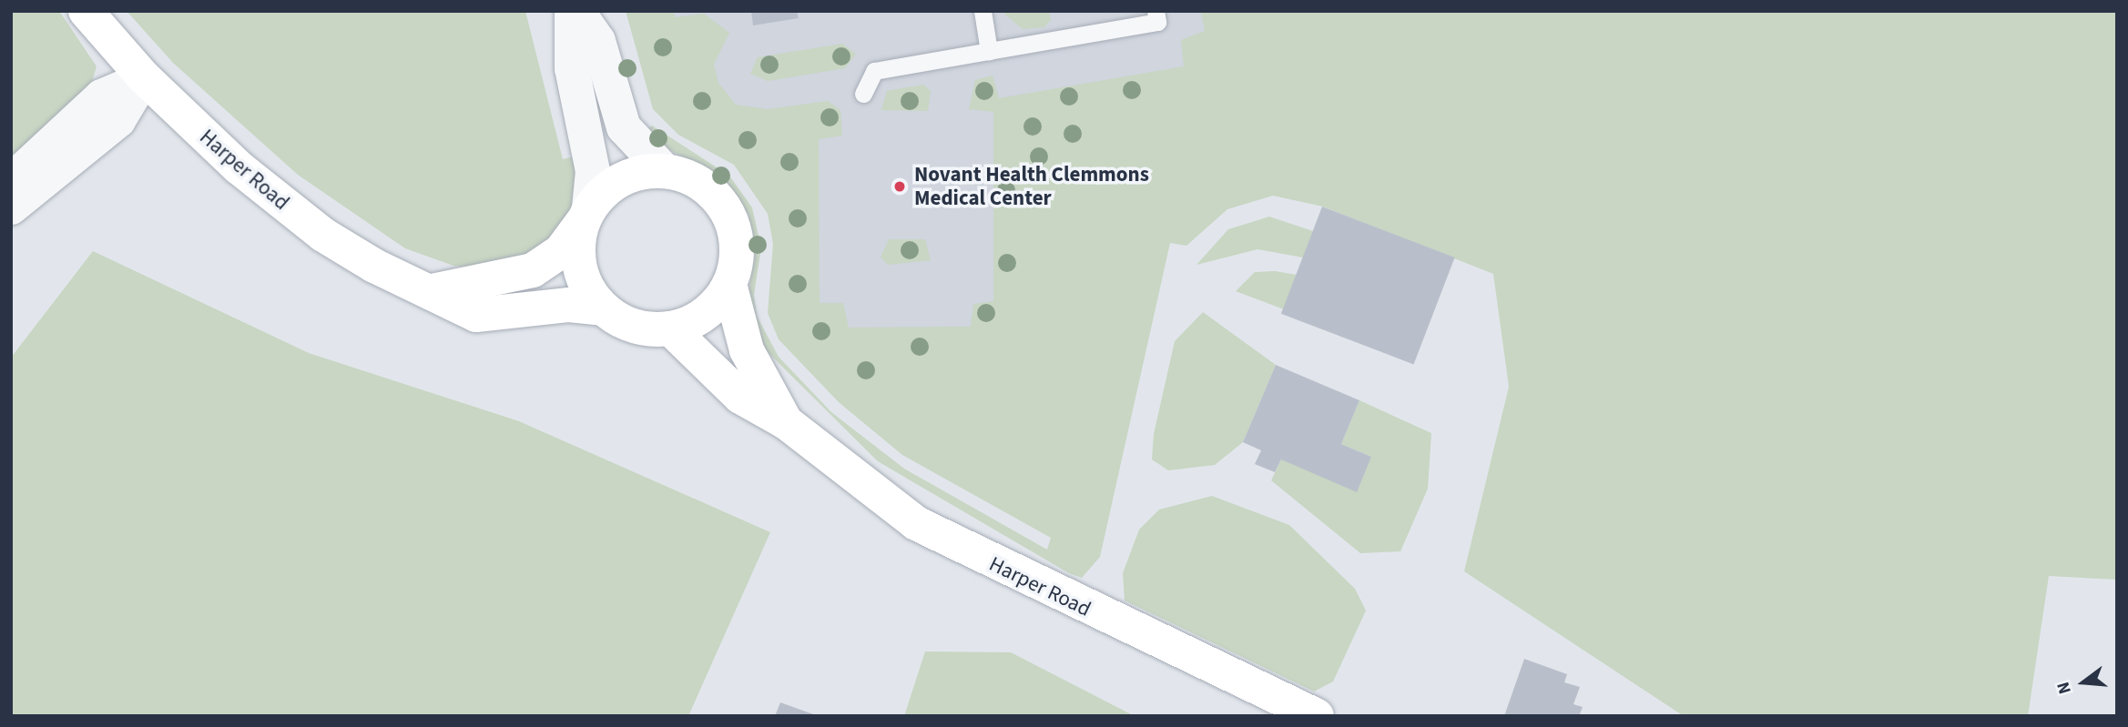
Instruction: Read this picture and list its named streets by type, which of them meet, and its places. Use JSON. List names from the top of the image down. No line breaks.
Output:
{"streets":{"main road":["Harper Road"]},"places":["Novant Health Clemmons Medical Center"],"north":"left"}
